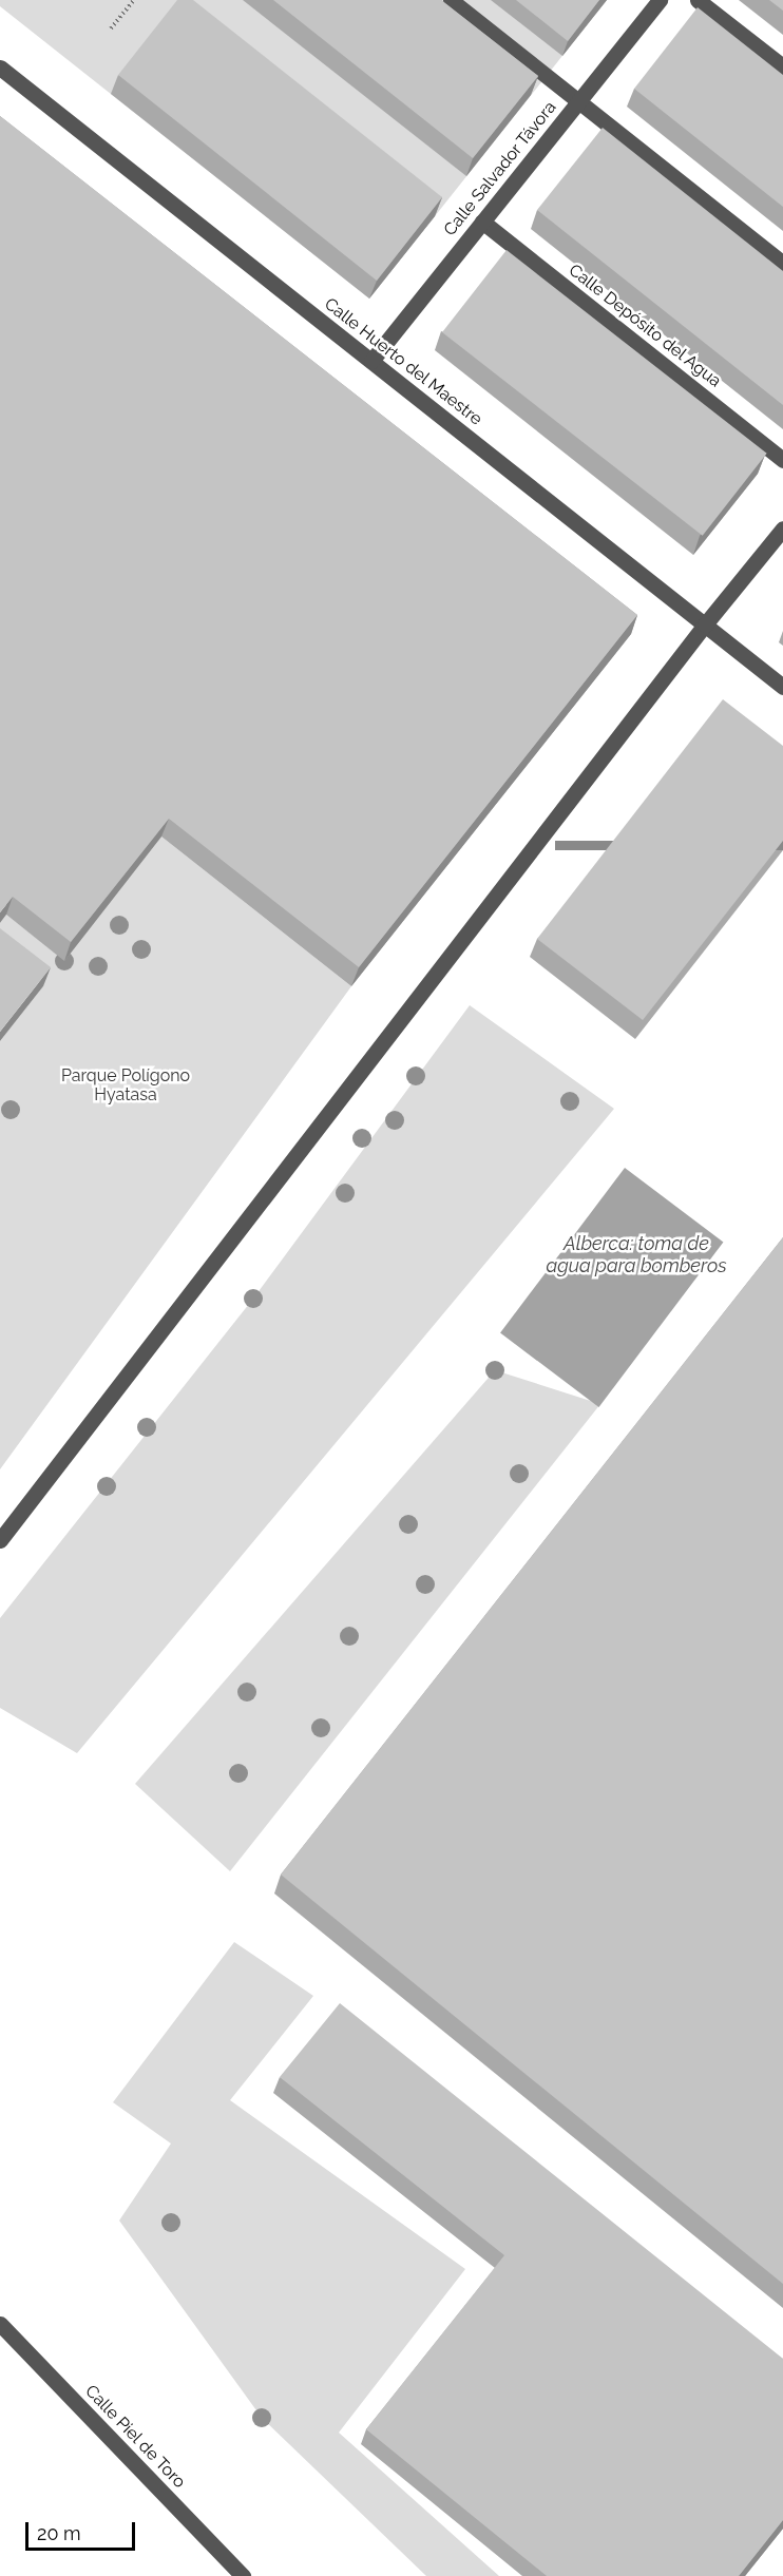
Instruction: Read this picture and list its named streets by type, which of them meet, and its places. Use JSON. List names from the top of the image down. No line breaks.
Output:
{"streets":{"street":["Calle Salvador Távora","Calle Depósito del Agua","Calle Huerto del Maestre","Calle Piel de Toro"]},"crossings":[["Calle Salvador Távora","Calle Depósito del Agua"],["Calle Salvador Távora","Calle Huerto del Maestre"]],"water":["Alberca: toma de agua para bomberos"],"parks":["Parque Polígono Hyatasa"],"scale_bar":"20 m"}
